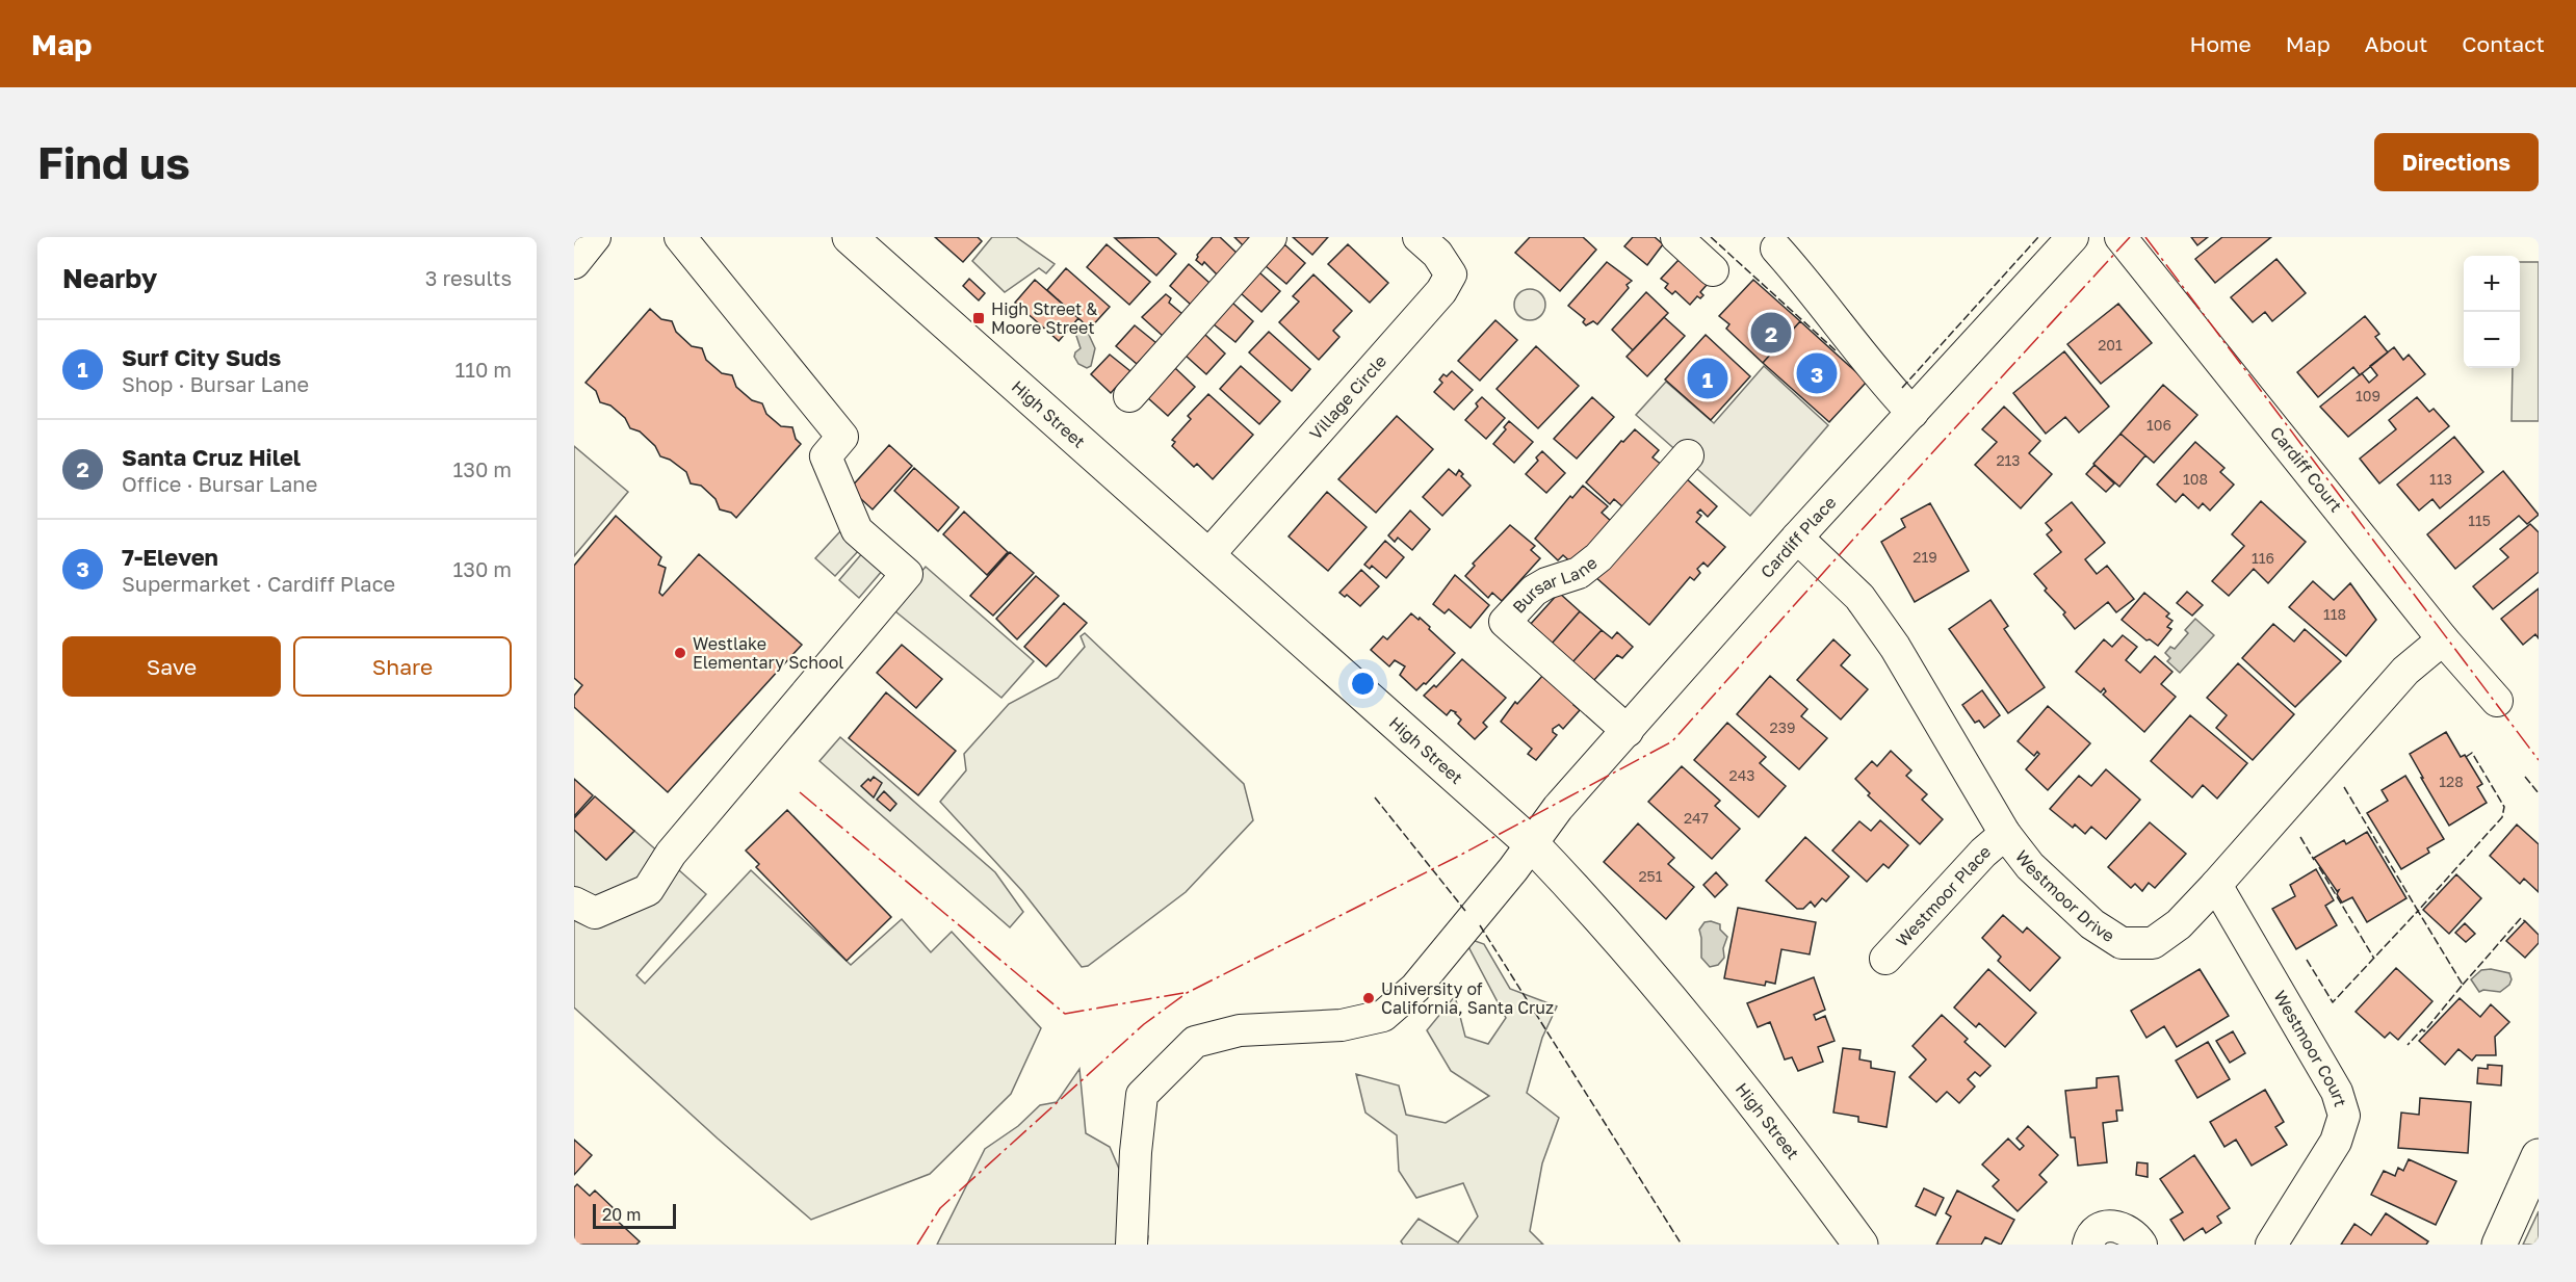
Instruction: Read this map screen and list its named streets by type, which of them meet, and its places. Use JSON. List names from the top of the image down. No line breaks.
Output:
{"streets":{"main road":["High Street"],"street":["Village Circle","Cardiff Court","Cardiff Place","Bursar Lane","Westmoor Drive","Westmoor Place","Westmoor Court"]},"crossings":[["Village Circle","High Street"],["High Street","Cardiff Place"],["Cardiff Court","Westmoor Drive"],["Cardiff Place","Bursar Lane"],["Cardiff Place","Westmoor Drive"],["Westmoor Drive","Westmoor Place"],["Westmoor Drive","Westmoor Court"]],"places":{"transit":["High Street & Moore Street"],"other":["Westlake Elementary School","University of California, Santa Cruz"]},"house_numbers":["201","109","106","213","108","113","115","219","116","118","239","243","128","247","251"],"scale_bar":"20 m","page":{"header":"Map","nav":["Home","Map","About","Contact"],"buttons":["Directions",["Save","Share"]],"title":"Find us","heading":["Nearby","3 results"],"map_buttons":["+","−"],"pins":["2","3","1"],"list":[{"mark":"1","name":"Surf City Suds","note":"Shop · Bursar Lane","value":"110 m"},{"mark":"2","name":"Santa Cruz Hilel","note":"Office · Bursar Lane","value":"130 m"},{"mark":"3","name":"7-Eleven","note":"Supermarket · Cardiff Place","value":"130 m"}],"scale":"20 m"}}
